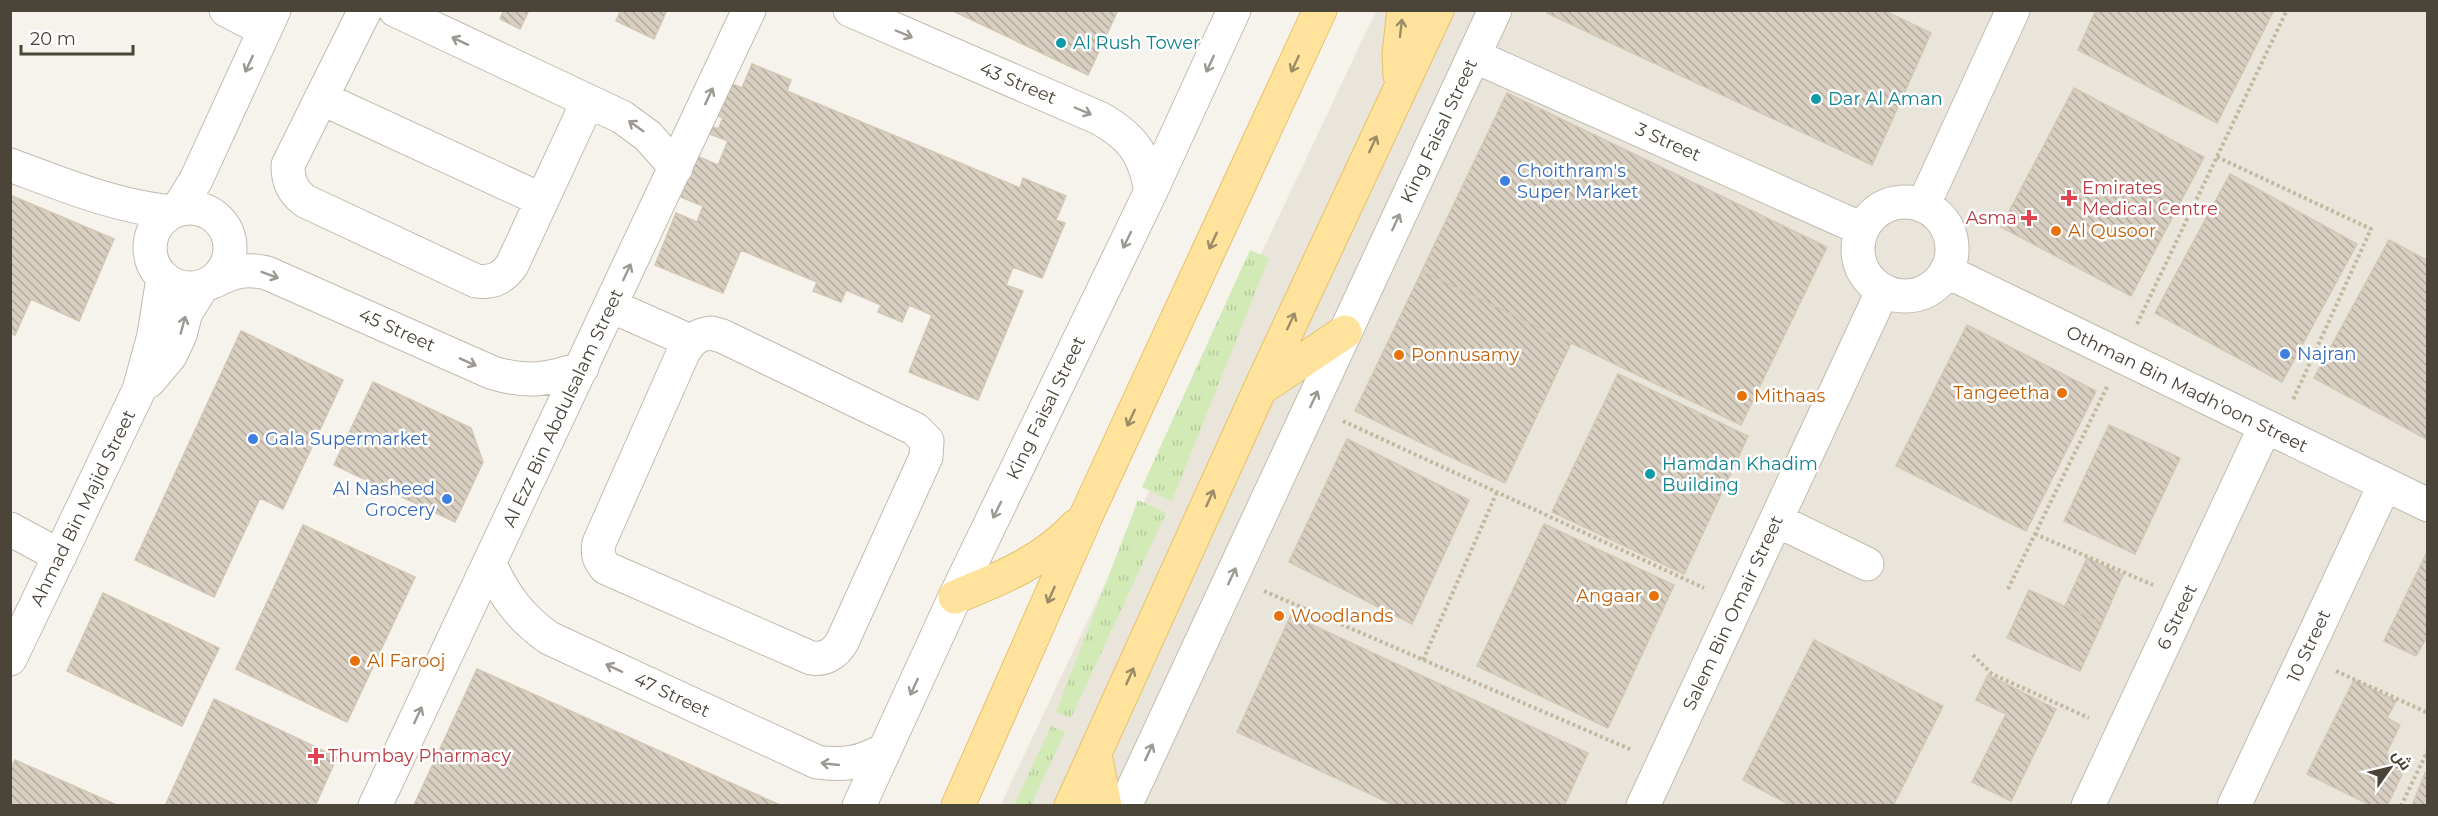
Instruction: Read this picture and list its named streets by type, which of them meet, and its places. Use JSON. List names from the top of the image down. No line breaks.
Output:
{"streets":{"street":["43 Street","King Faisal Street","3 Street","45 Street","Othman Bin Madh'oon Street","Al Ezz Bin Abdulsalam Street","Ahmad Bin Majid Street","Salem Bin Omair Street","6 Street","10 Street","47 Street"]},"crossings":[["43 Street","King Faisal Street"],["King Faisal Street","3 Street"],["King Faisal Street","47 Street"],["3 Street","Othman Bin Madh'oon Street"],["3 Street","Salem Bin Omair Street"],["45 Street","Al Ezz Bin Abdulsalam Street"],["45 Street","Ahmad Bin Majid Street"],["Othman Bin Madh'oon Street","Salem Bin Omair Street"],["Othman Bin Madh'oon Street","6 Street"],["Othman Bin Madh'oon Street","10 Street"],["Al Ezz Bin Abdulsalam Street","47 Street"]],"one_way":["43 Street","Al Ezz Bin Abdulsalam Street","47 Street"],"places":{"other":["Al Rush Tower","Dar Al Aman","Choithram's Super Market","Al Qusoor","Najran","Ponnusamy","Tangeetha","Mithaas","Gala Supermarket","Hamdan Khadim Building","Al Nasheed Grocery","Angaar","Woodlands","Al Farooj"],"health":["Emirates Medical Centre","Asma","Thumbay Pharmacy"]},"scale_bar":"20 m","north":"top right"}
